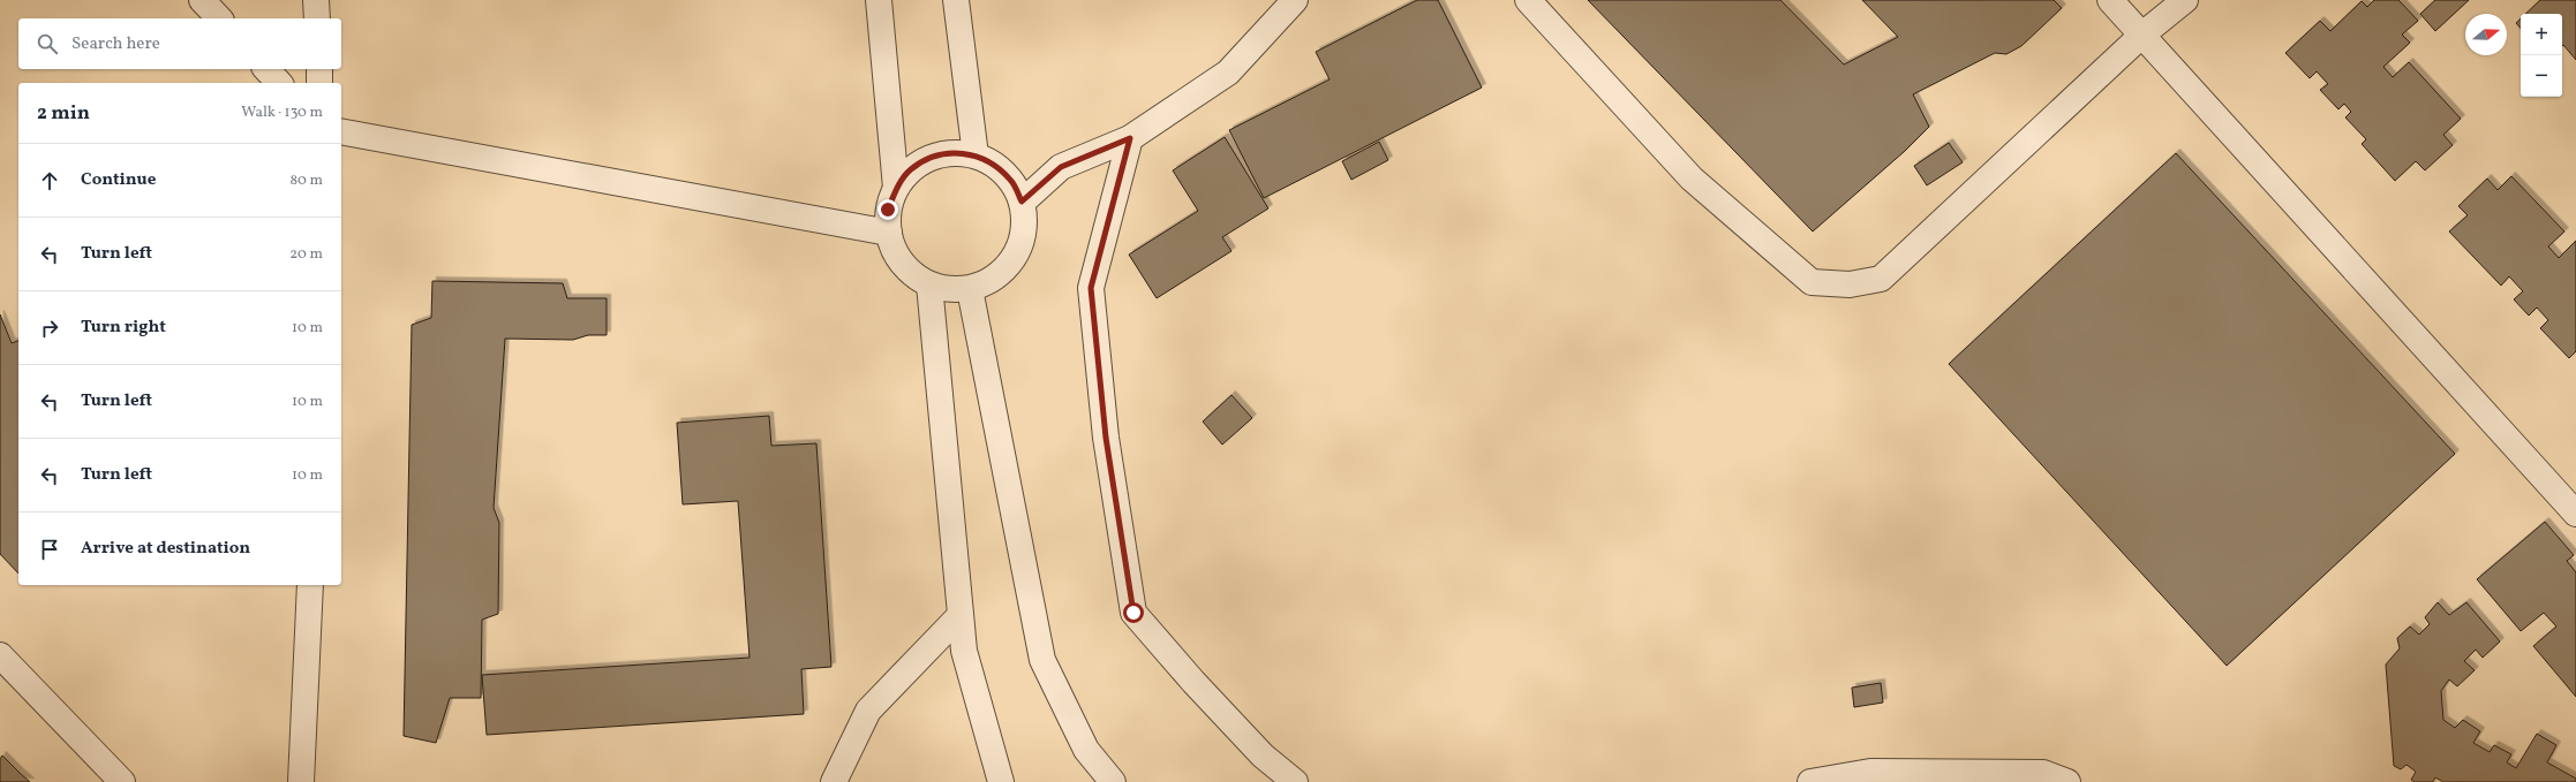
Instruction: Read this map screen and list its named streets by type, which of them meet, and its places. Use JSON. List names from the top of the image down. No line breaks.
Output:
{"north":"right","page":{"map_buttons":["+","−"],"search":"Search here","heading":["2 min","Walk · 130 m"],"list":[["Continue","80 m"],["Turn left","20 m"],["Turn right","10 m"],["Turn left","10 m"],["Turn left","10 m"],"Arrive at destination"]}}
